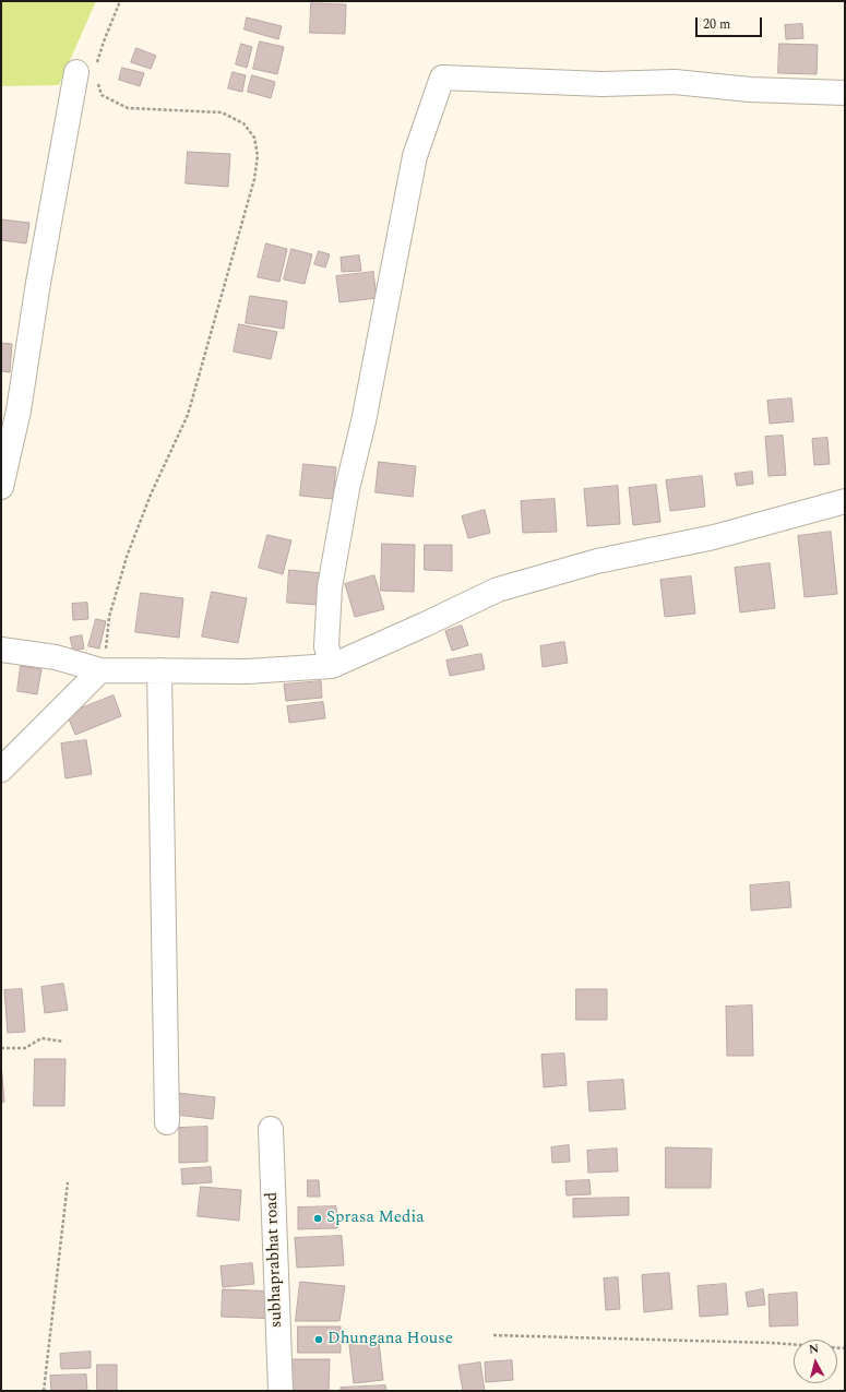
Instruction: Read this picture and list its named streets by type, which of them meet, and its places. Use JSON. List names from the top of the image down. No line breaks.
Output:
{"streets":{"street":["subhaprabhat road"]},"places":["Sprasa Media","Dhungana House"],"scale_bar":"20 m","north":"top"}
